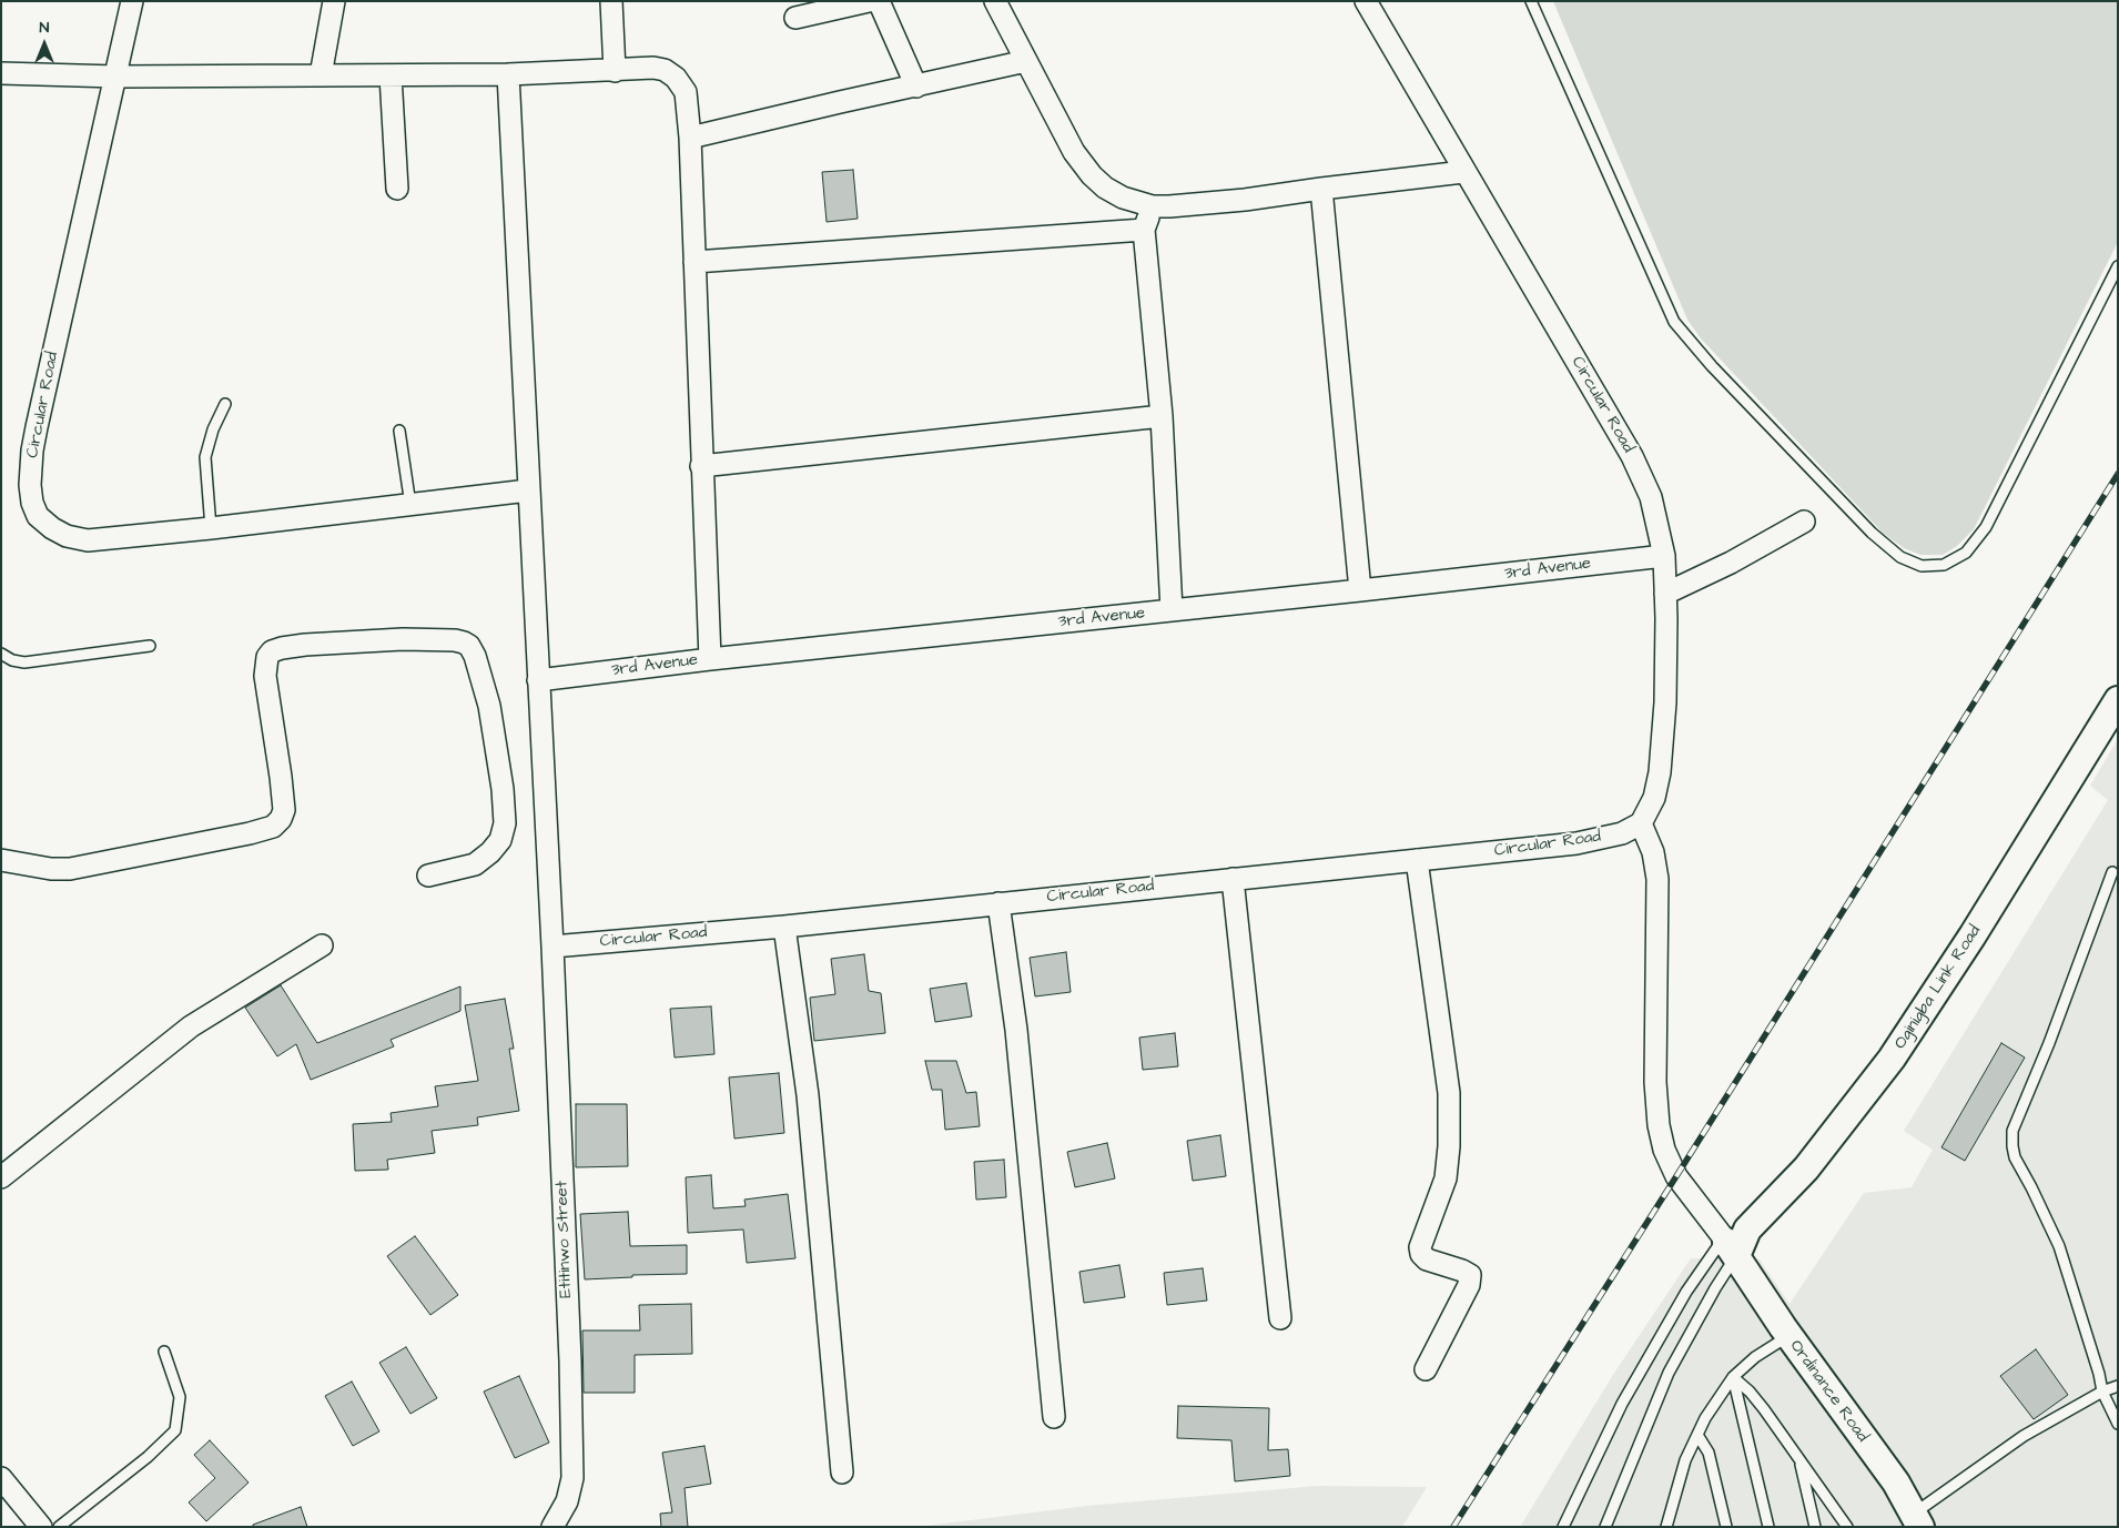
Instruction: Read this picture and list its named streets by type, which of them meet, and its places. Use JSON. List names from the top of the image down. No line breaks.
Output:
{"streets":{"street":["Circular Road","3rd Avenue","Oginigba Link Road","Etitinwo Street","Ordinance Road"]},"crossings":[["Circular Road","3rd Avenue"],["Circular Road","Etitinwo Street"],["3rd Avenue","Etitinwo Street"],["Oginigba Link Road","Ordinance Road"]],"north":"top"}
